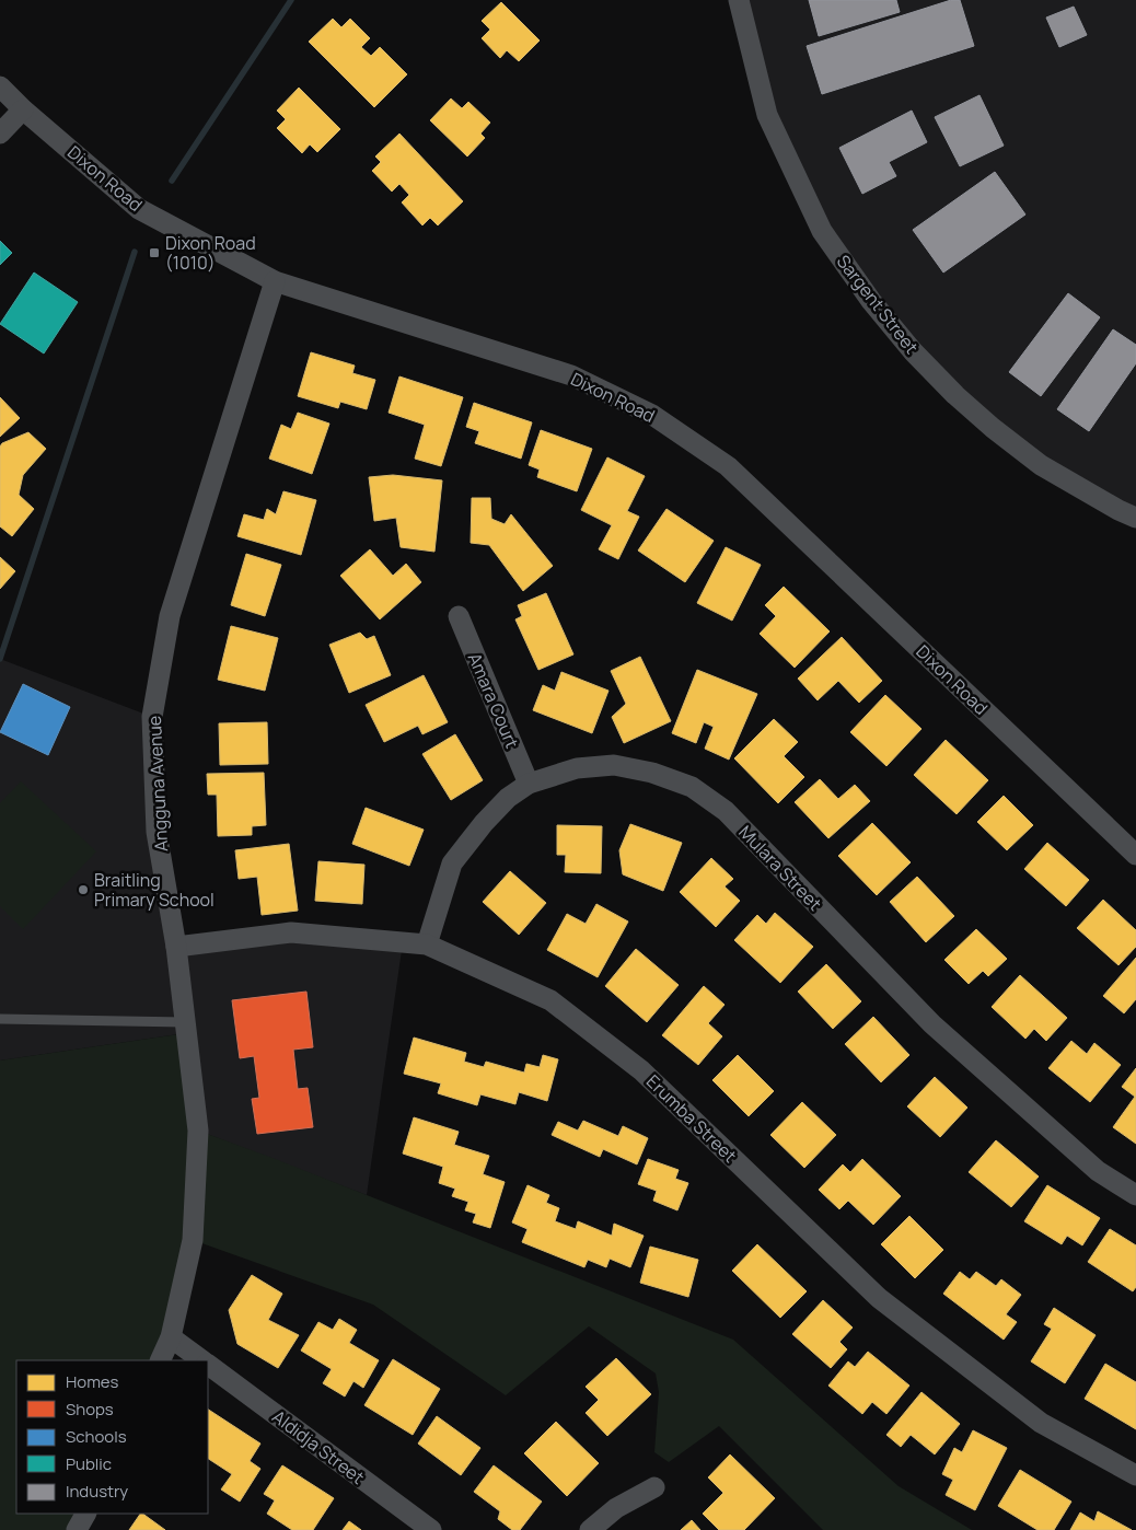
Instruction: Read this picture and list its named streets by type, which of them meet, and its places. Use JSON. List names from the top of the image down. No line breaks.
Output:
{"streets":{"street":["Dixon Road","Sargent Street","Amara Court","Angguna Avenue","Mulara Street","Erumba Street","Aldidja Street"]},"crossings":[["Dixon Road","Angguna Avenue"],["Amara Court","Mulara Street"],["Angguna Avenue","Erumba Street"],["Angguna Avenue","Aldidja Street"],["Mulara Street","Erumba Street"]],"places":{"transit":["Dixon Road (1010)"],"other":["Braitling Primary School"]},"legend":["Homes","Shops","Schools","Public","Industry"]}
